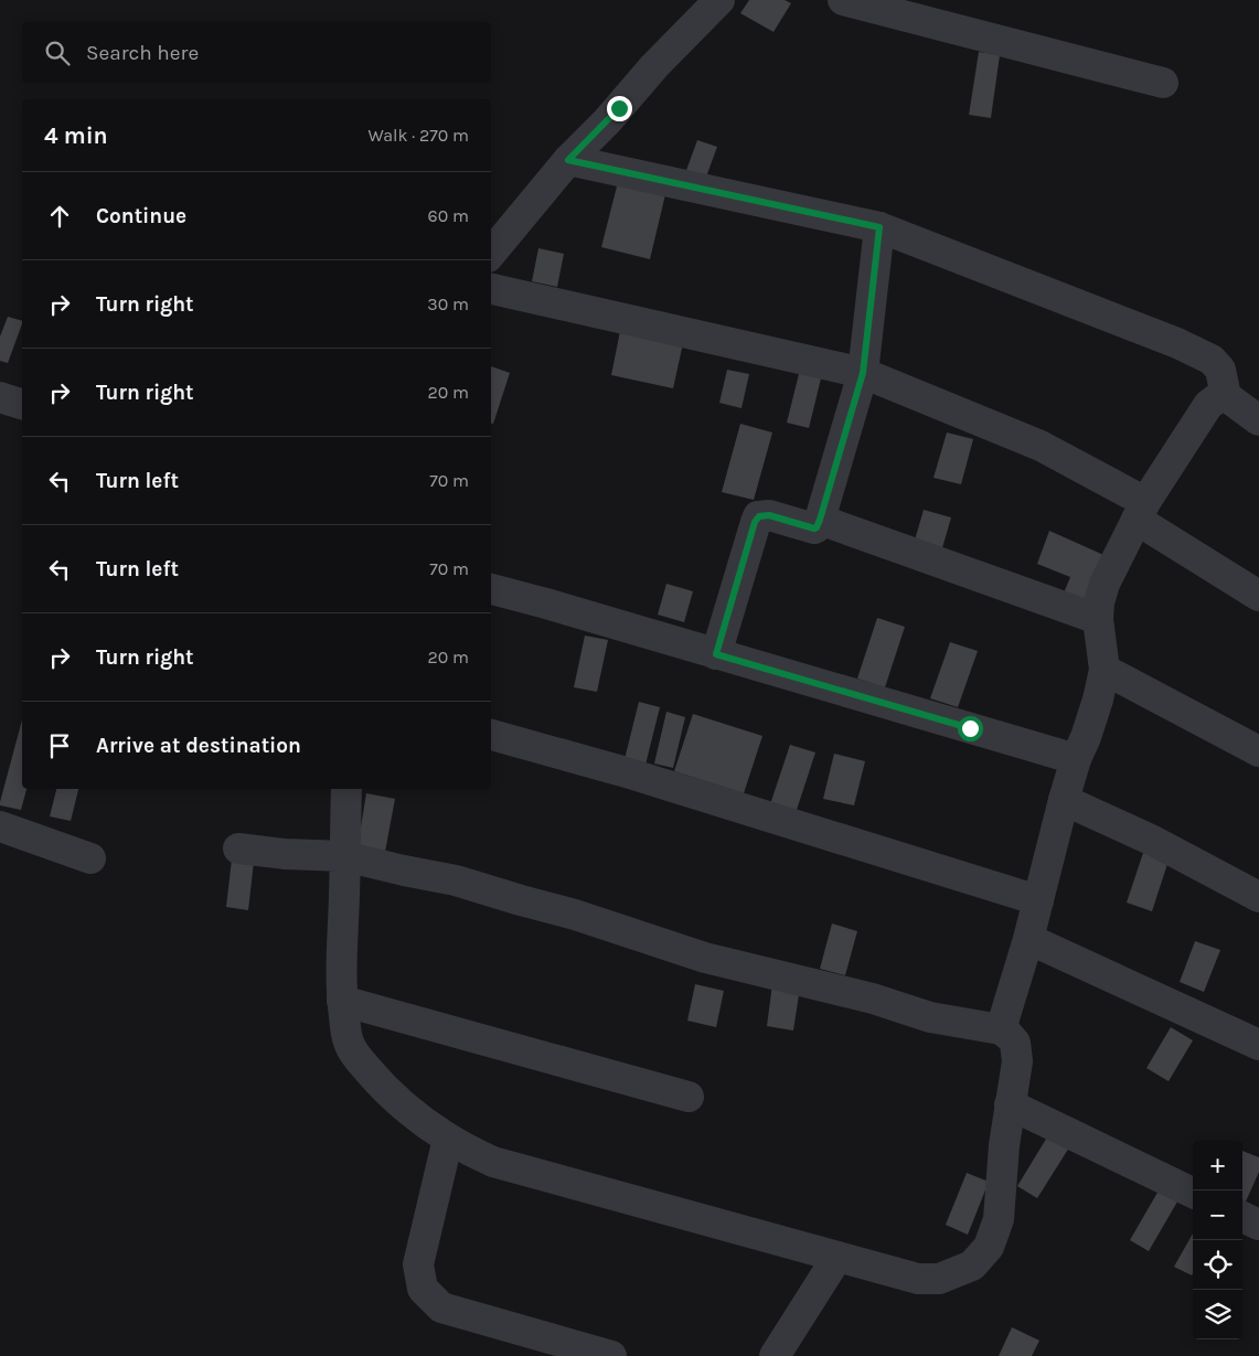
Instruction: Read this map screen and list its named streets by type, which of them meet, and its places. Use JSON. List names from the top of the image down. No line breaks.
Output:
{"page":{"search":"Search here","heading":["4 min","Walk · 270 m"],"list":[["Continue","60 m"],["Turn right","30 m"],["Turn right","20 m"],["Turn left","70 m"],["Turn left","70 m"],["Turn right","20 m"],"Arrive at destination"],"map_buttons":["+","−"]}}
